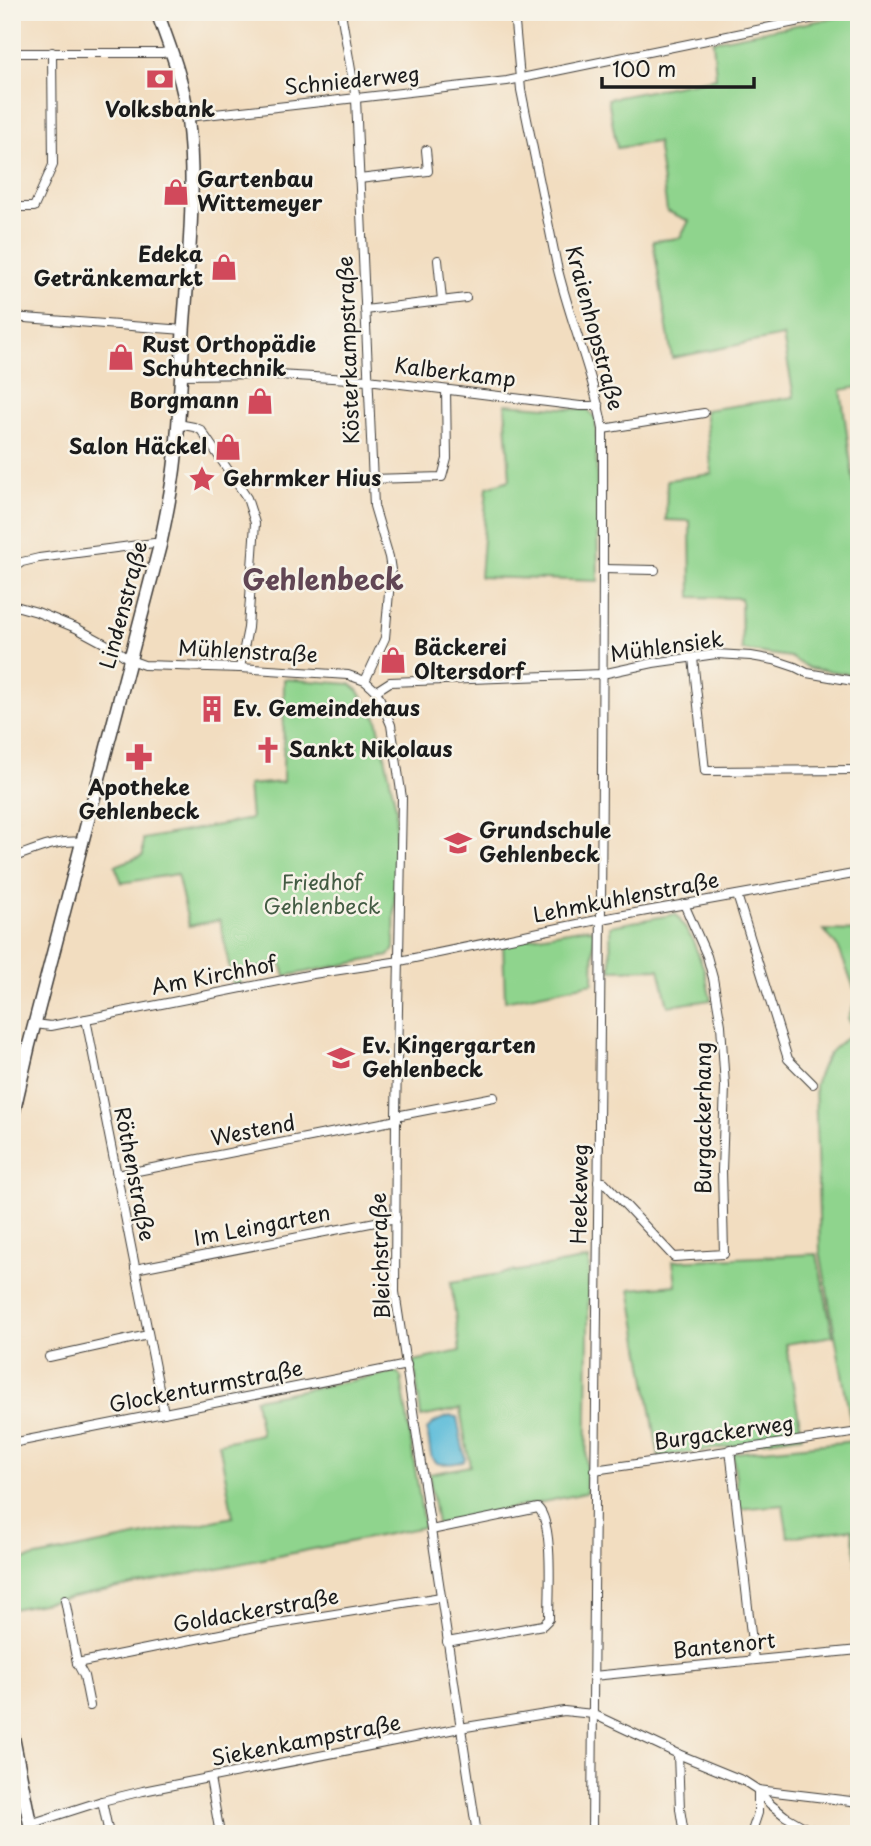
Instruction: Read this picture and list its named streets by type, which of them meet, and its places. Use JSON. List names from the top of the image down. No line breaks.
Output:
{"streets":{"main road":["Lindenstraße"],"street":["Schniederweg","Kraienhopstraße","Kösterkampstraße","Kalberkamp","Mühlensiek","Mühlenstraße","Lehmkuhlenstraße","Am Kirchhof","Burgackerhang","Westend","Röthenstraße","Heekeweg","Im Leingarten","Bleichstraße","Glockenturmstraße","Burgackerweg","Goldackerstraße","Bantenort","Siekenkampstraße"]},"crossings":[["Schniederweg","Kraienhopstraße"],["Schniederweg","Kösterkampstraße"],["Schniederweg","Lindenstraße"],["Kraienhopstraße","Kalberkamp"],["Kraienhopstraße","Mühlensiek"],["Kraienhopstraße","Heekeweg"],["Kösterkampstraße","Kalberkamp"],["Kösterkampstraße","Mühlenstraße"],["Kösterkampstraße","Bleichstraße"],["Kalberkamp","Lindenstraße"],["Lindenstraße","Mühlenstraße"],["Lindenstraße","Am Kirchhof"],["Mühlensiek","Heekeweg"],["Mühlenstraße","Bleichstraße"],["Lehmkuhlenstraße","Am Kirchhof"],["Lehmkuhlenstraße","Burgackerhang"],["Lehmkuhlenstraße","Heekeweg"],["Lehmkuhlenstraße","Bleichstraße"],["Am Kirchhof","Röthenstraße"],["Am Kirchhof","Bleichstraße"],["Burgackerhang","Heekeweg"],["Westend","Röthenstraße"],["Westend","Bleichstraße"],["Röthenstraße","Im Leingarten"],["Röthenstraße","Glockenturmstraße"],["Heekeweg","Burgackerweg"],["Heekeweg","Bantenort"],["Heekeweg","Siekenkampstraße"],["Im Leingarten","Bleichstraße"],["Bleichstraße","Glockenturmstraße"],["Bleichstraße","Goldackerstraße"],["Bleichstraße","Siekenkampstraße"]],"districts":["Gehlenbeck"],"parks":["Friedhof Gehlenbeck"],"places":{"bank":["Volksbank"],"shop":["Gartenbau Wittemeyer","Edeka Getränkemarkt","Rust Orthopädie Schuhtechnik","Borgmann","Salon Häckel","Bäckerei Oltersdorf"],"place":["Gehrmker Hius"],"building":["Ev. Gemeindehaus"],"church":["Sankt Nikolaus"],"pharmacy":["Apotheke Gehlenbeck"],"school or university":["Grundschule Gehlenbeck","Ev. Kingergarten Gehlenbeck"]},"scale_bar":"100 m"}
